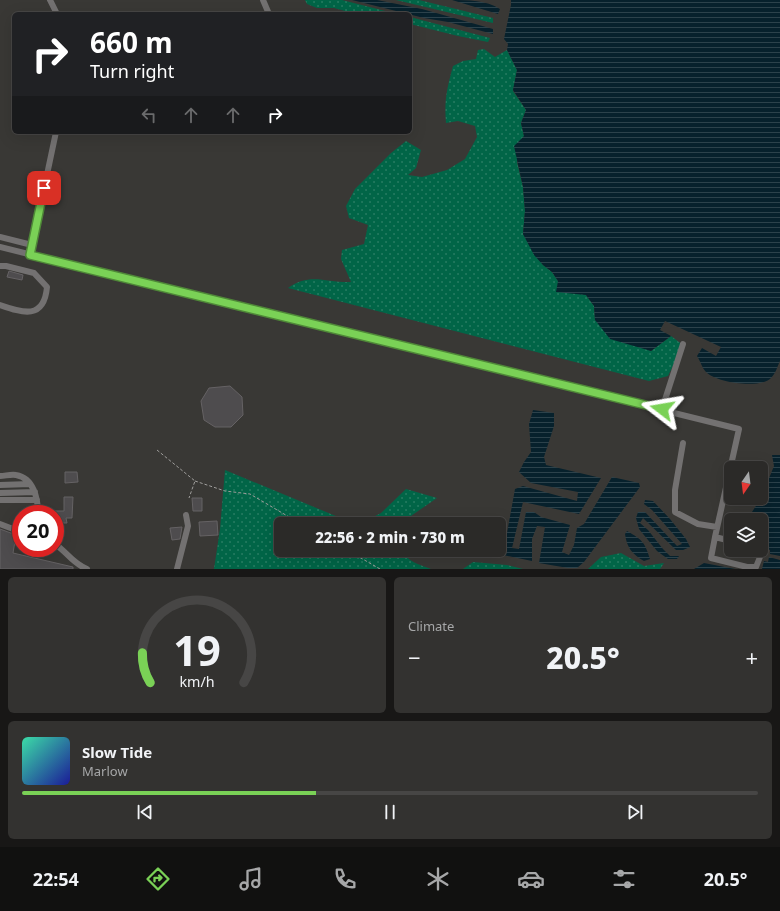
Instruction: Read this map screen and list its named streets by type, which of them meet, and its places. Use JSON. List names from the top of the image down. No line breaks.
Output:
{"north":"bottom","page":{"turn":["660 m","Turn right"],"limit":"20","trip":"22:56 · 2 min · 730 m","tile":"Climate","heat":["−","20.5°","+"],"song":["Slow Tide","Marlow"],"tabs":["22:54","20.5°"],"gauge":["19","km/h"]}}
